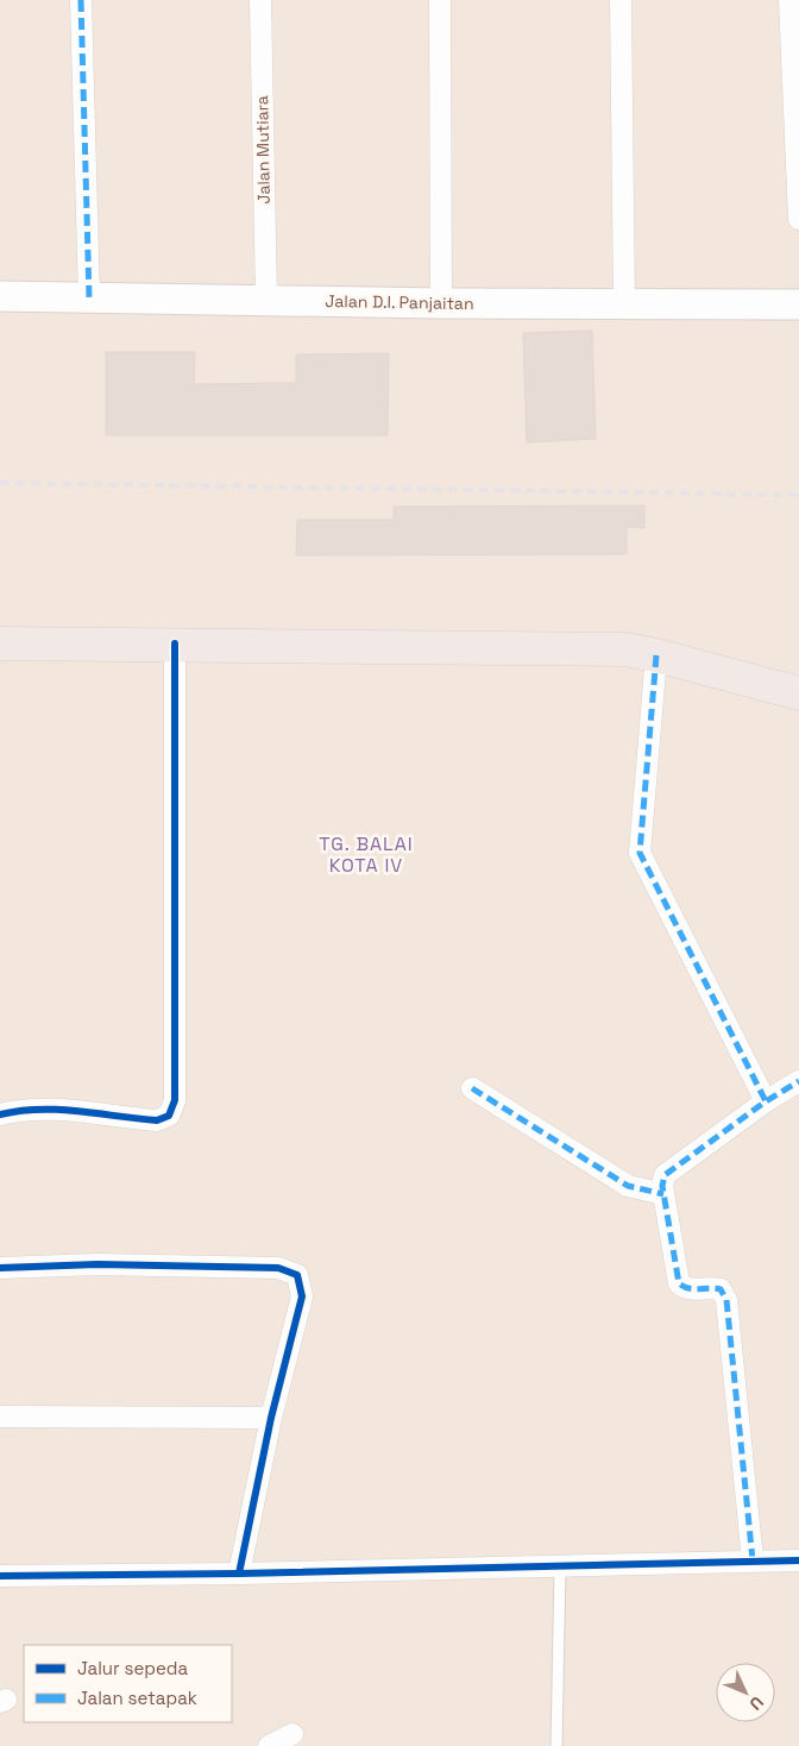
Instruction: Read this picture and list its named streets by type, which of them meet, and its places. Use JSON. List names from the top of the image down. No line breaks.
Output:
{"streets":{"main road":["Jalan D.I. Panjaitan"],"street":["Jalan Mutiara"]},"crossings":[["Jalan Mutiara","Jalan D.I. Panjaitan"]],"districts":["TG. BALAI KOTA IV"],"legend":["Jalur sepeda","Jalan setapak"],"north":"bottom right"}
